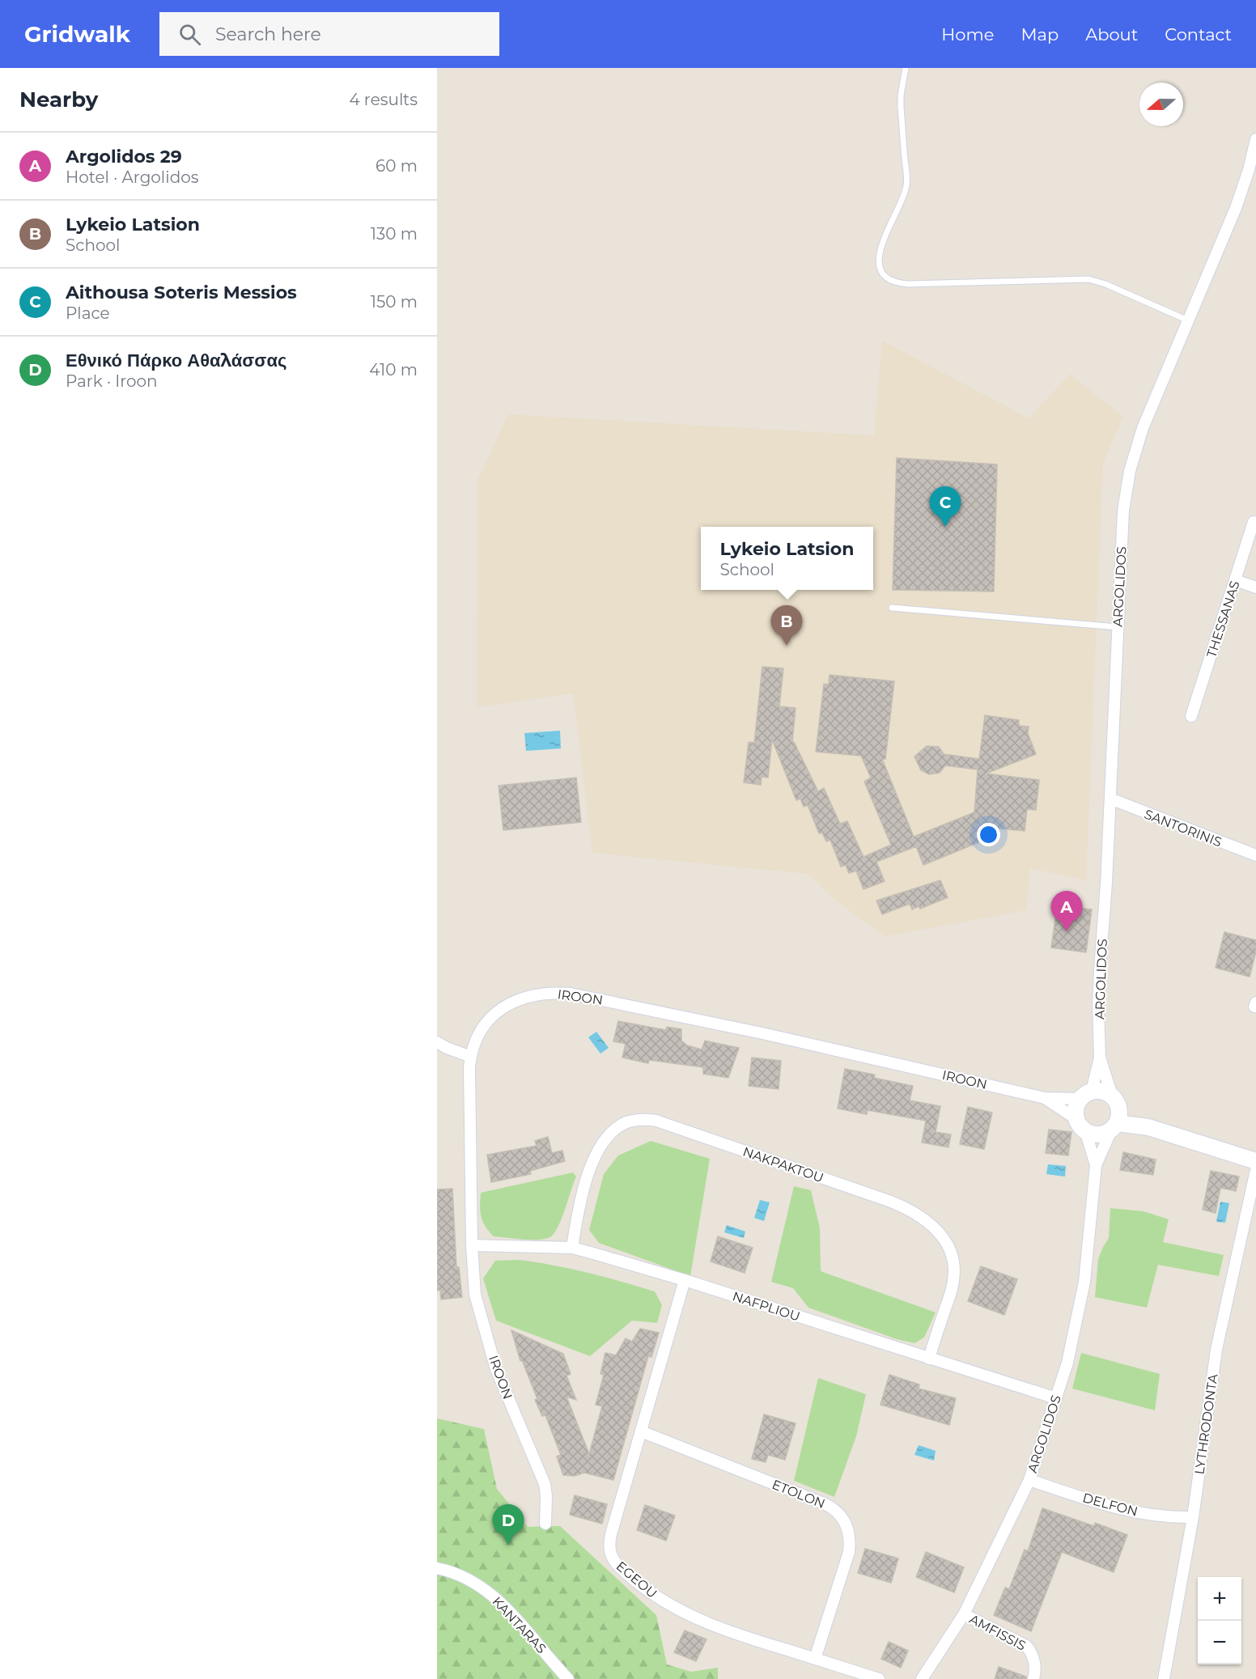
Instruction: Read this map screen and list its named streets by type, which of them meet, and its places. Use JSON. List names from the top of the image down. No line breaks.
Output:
{"streets":{"street":["ARGOLIDOS","THESSANAS","SANTORINIS","IROON","NAKPAKTOU","NAFPLIOU","LYTHRODONTA","ETOLON","DELFON","EGEOU","KANTARAS","AMFISSIS"]},"crossings":[["ARGOLIDOS","SANTORINIS"],["ARGOLIDOS","IROON"],["ARGOLIDOS","NAFPLIOU"],["ARGOLIDOS","DELFON"],["ARGOLIDOS","AMFISSIS"],["IROON","NAFPLIOU"],["NAKPAKTOU","NAFPLIOU"],["NAFPLIOU","EGEOU"],["LYTHRODONTA","DELFON"],["ETOLON","EGEOU"]],"north":"left","page":{"header":"Gridwalk","search":"Search here","nav":["Home","Map","About","Contact"],"heading":["Nearby","4 results"],"list":[{"mark":"A","name":"Argolidos 29","note":"Hotel · Argolidos","value":"60 m"},{"mark":"B","name":"Lykeio Latsion","note":"School","value":"130 m"},{"mark":"C","name":"Aithousa Soteris Messios","note":"Place","value":"150 m"},{"mark":"D","name":"Εθνικό Πάρκο Αθαλάσσας","note":"Park · Iroon","value":"410 m"}],"pins":["C","B","A","D"],"popup":["Lykeio Latsion","School"],"map_buttons":["+","−"]}}
